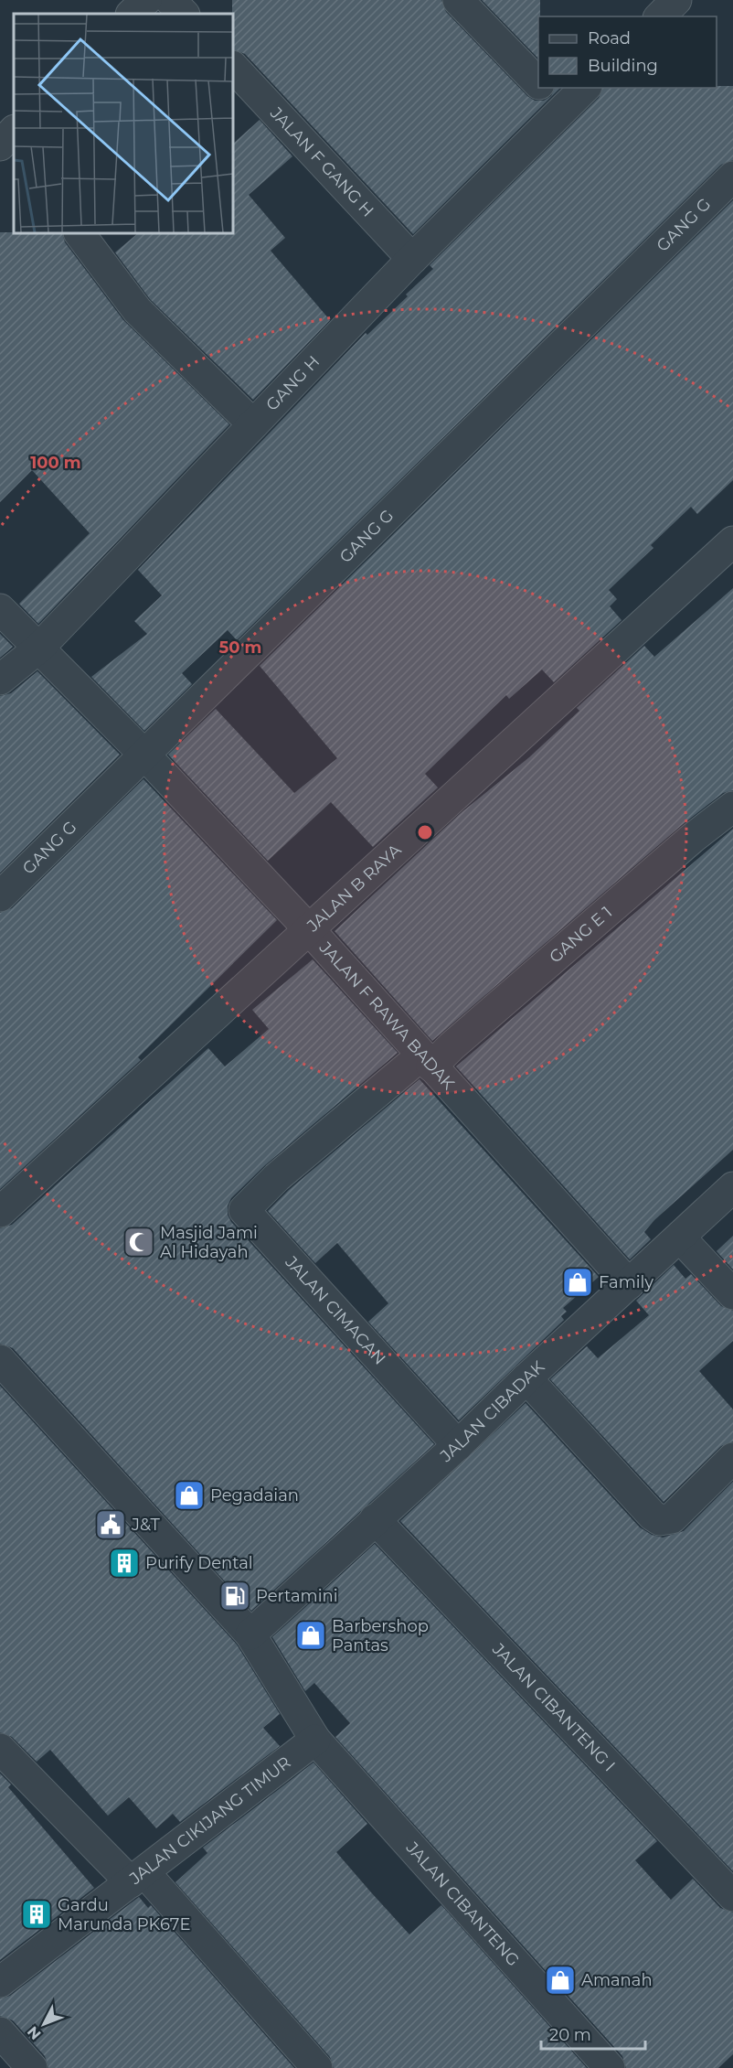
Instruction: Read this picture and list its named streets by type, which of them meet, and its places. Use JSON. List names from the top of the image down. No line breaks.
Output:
{"streets":{"street":["JALAN F GANG H","GANG G","GANG H","JALAN B RAYA","GANG E 1","JALAN F RAWA BADAK","JALAN CIMACAN","JALAN CIBADAK","JALAN CIBANTENG I","JALAN CIKIJANG TIMUR","JALAN CIBANTENG"]},"crossings":[["JALAN F GANG H","GANG H"],["GANG G","JALAN F RAWA BADAK"],["GANG H","JALAN F RAWA BADAK"],["JALAN B RAYA","JALAN F RAWA BADAK"],["GANG E 1","JALAN F RAWA BADAK"],["GANG E 1","JALAN CIMACAN"],["JALAN F RAWA BADAK","JALAN CIBADAK"],["JALAN CIMACAN","JALAN CIBADAK"],["JALAN CIBADAK","JALAN CIBANTENG I"],["JALAN CIBADAK","JALAN CIBANTENG"],["JALAN CIKIJANG TIMUR","JALAN CIBANTENG"]],"places":{"mosque":["Masjid Jami Al Hidayah"],"shop":["Family","Pegadaian","Barbershop Pantas","Amanah"],"public building":["J&T"],"building":["Purify Dental","Gardu Marunda PK67E"],"fuel station":["Pertamini"]},"legend":["Road","Building"],"scale_bar":"20 m","north":"bottom left","rings":["100 m","50 m"]}
